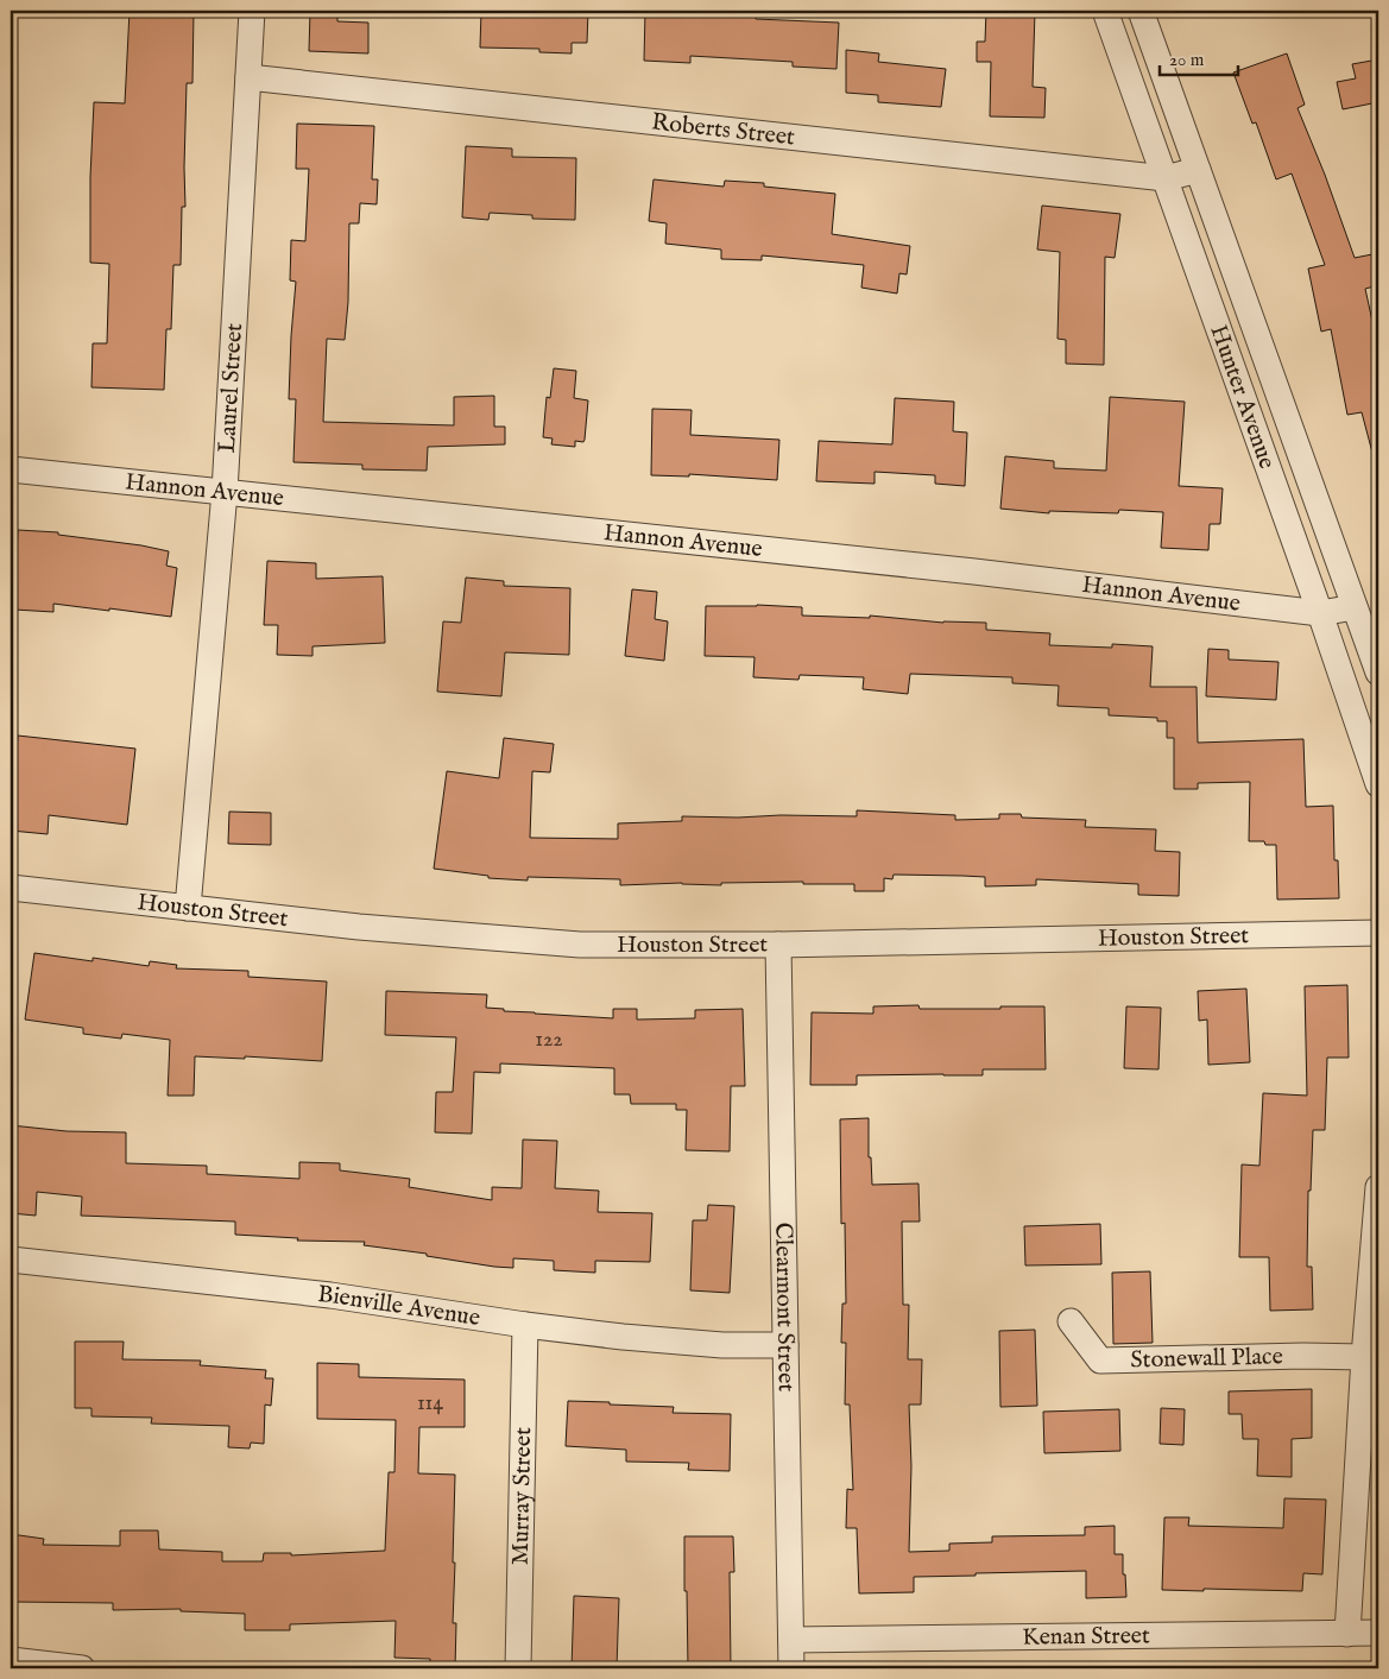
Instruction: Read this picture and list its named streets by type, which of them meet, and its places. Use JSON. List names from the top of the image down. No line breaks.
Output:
{"streets":{"street":["Roberts Street","Laurel Street","Hunter Avenue","Hannon Avenue","Houston Street","Bienville Avenue","Clearmont Street","Stonewall Place","Murray Street","Kenan Street"]},"crossings":[["Roberts Street","Laurel Street"],["Roberts Street","Hunter Avenue"],["Laurel Street","Hannon Avenue"],["Laurel Street","Houston Street"],["Hunter Avenue","Hannon Avenue"],["Houston Street","Clearmont Street"],["Bienville Avenue","Clearmont Street"],["Bienville Avenue","Murray Street"],["Clearmont Street","Kenan Street"]],"house_numbers":["122","114"],"scale_bar":"20 m"}
